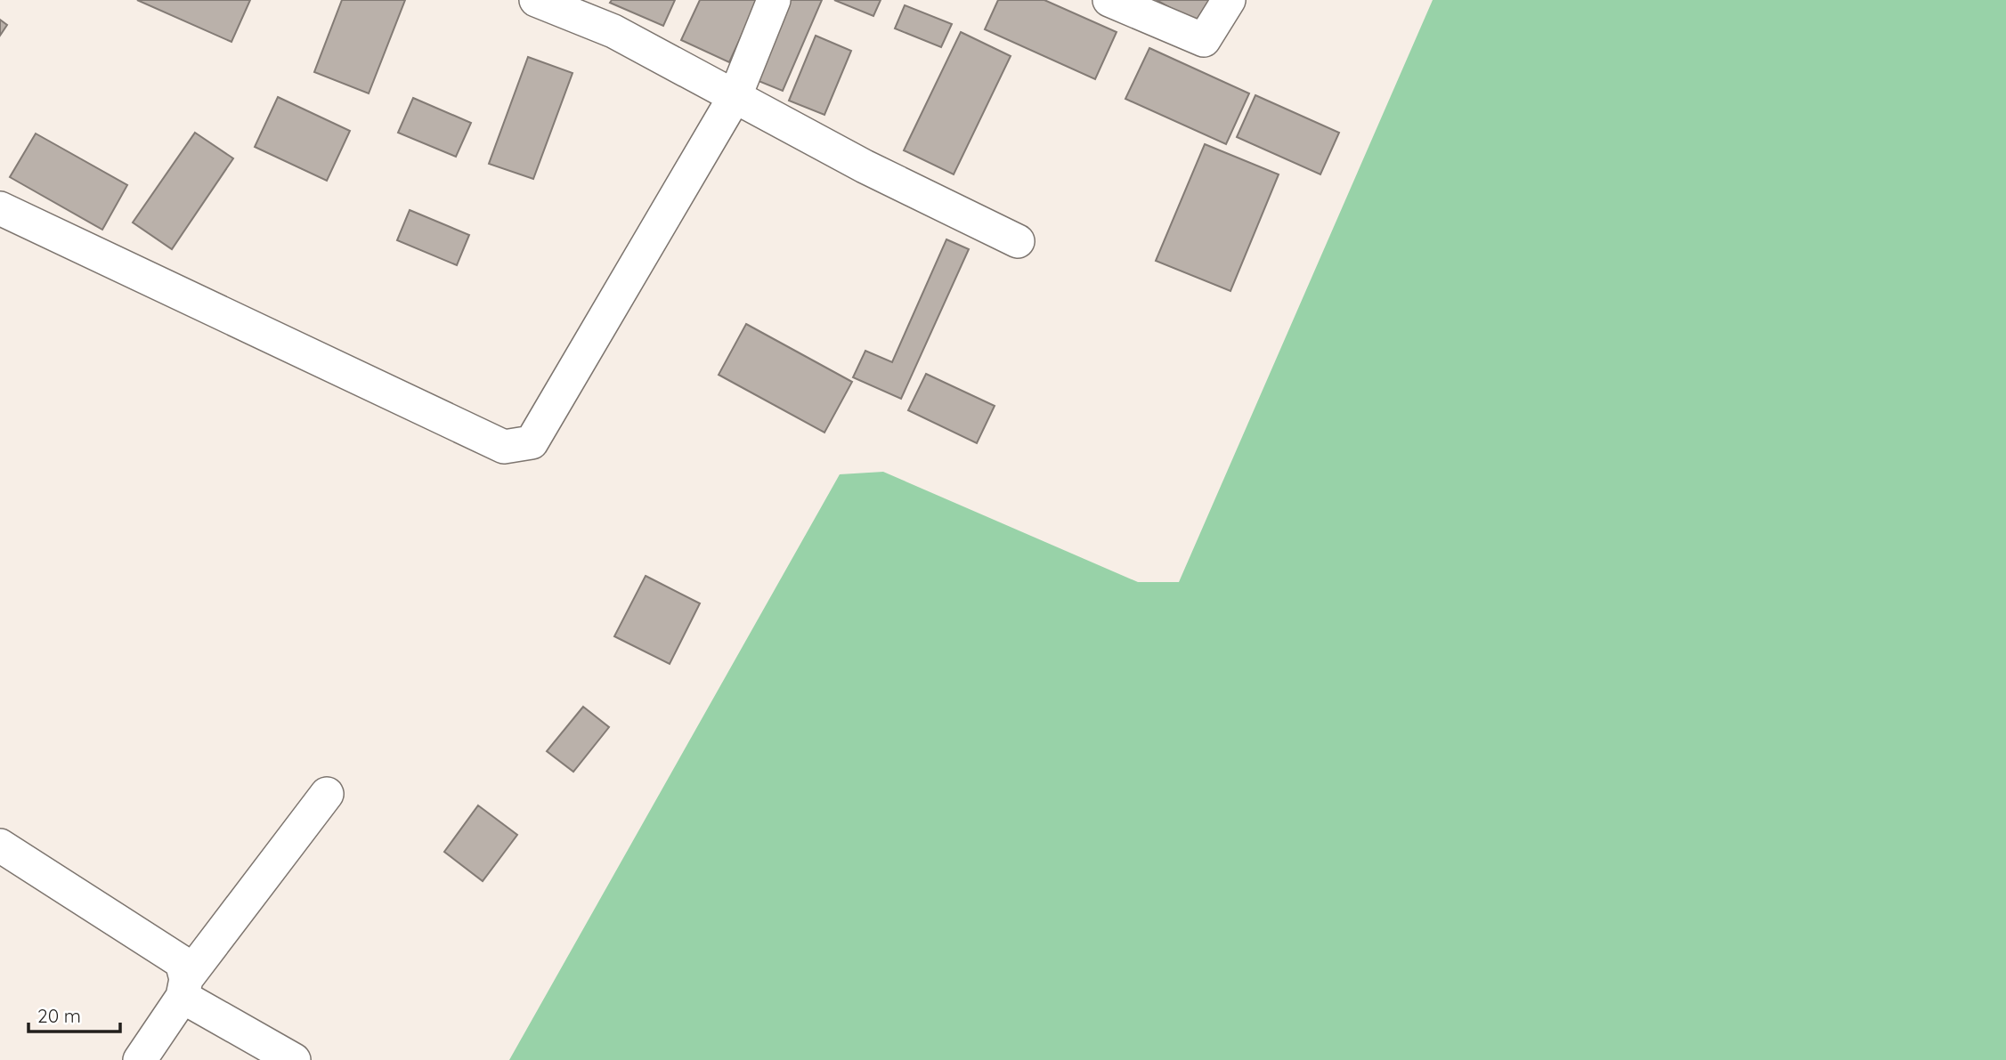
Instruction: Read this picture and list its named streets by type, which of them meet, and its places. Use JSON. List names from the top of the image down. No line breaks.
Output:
{"scale_bar":"20 m"}
